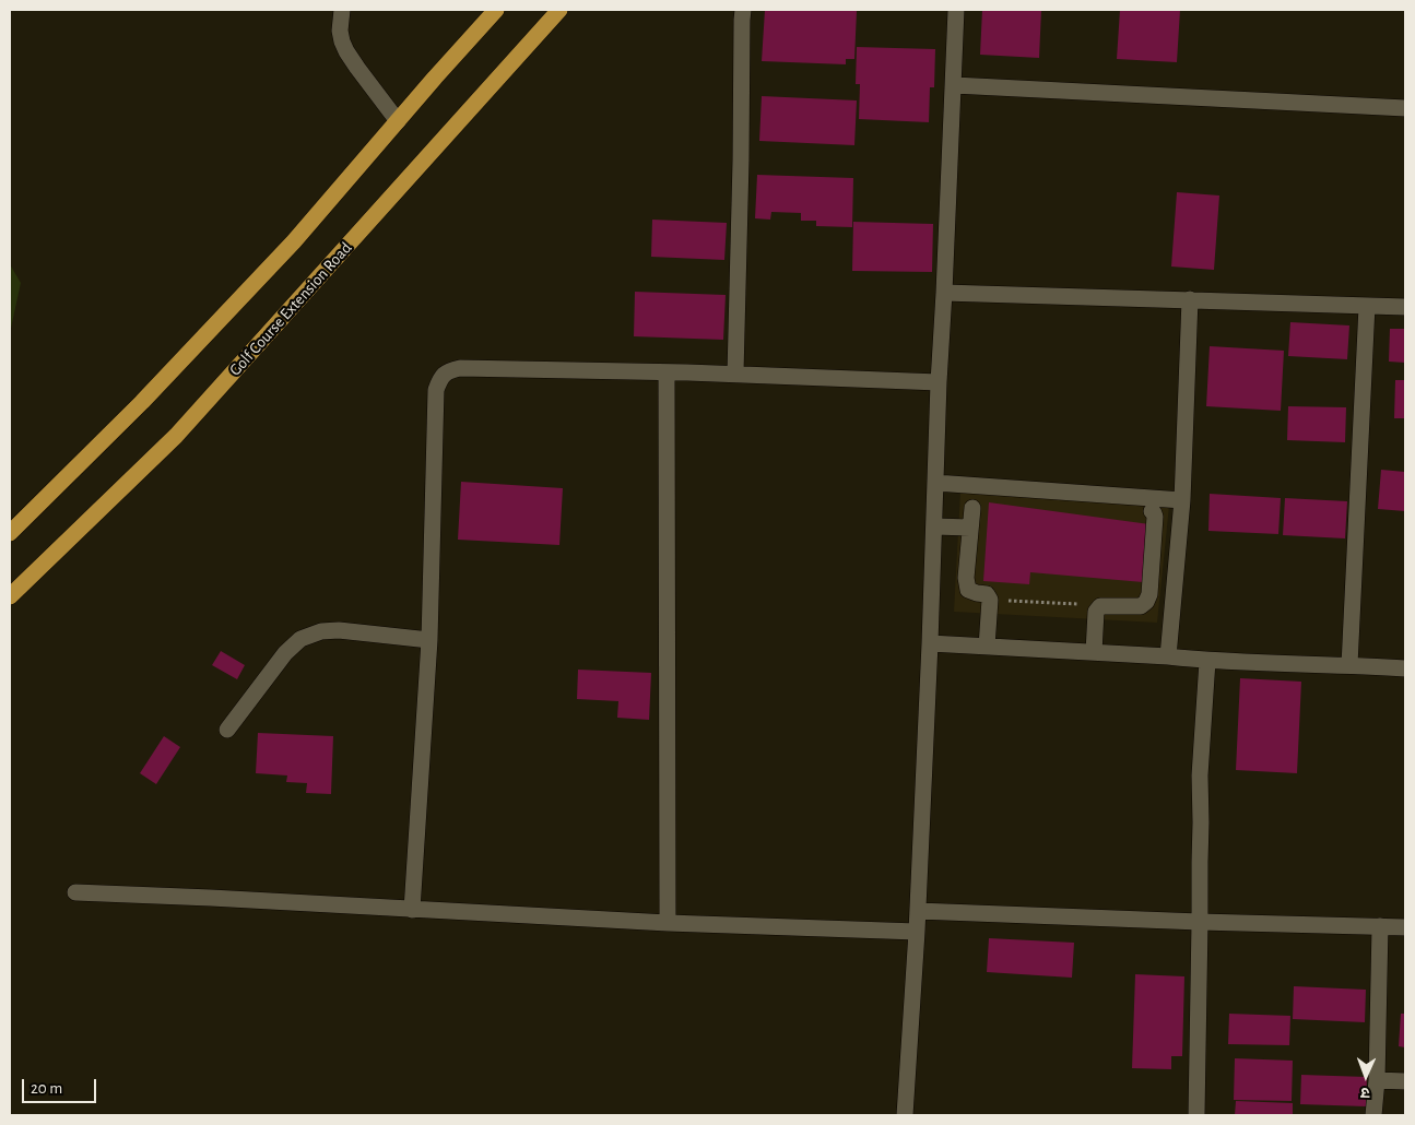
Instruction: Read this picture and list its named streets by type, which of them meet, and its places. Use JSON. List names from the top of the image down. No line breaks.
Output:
{"streets":{"main road":["Golf Course Extension Road"]},"scale_bar":"20 m","north":"bottom"}
